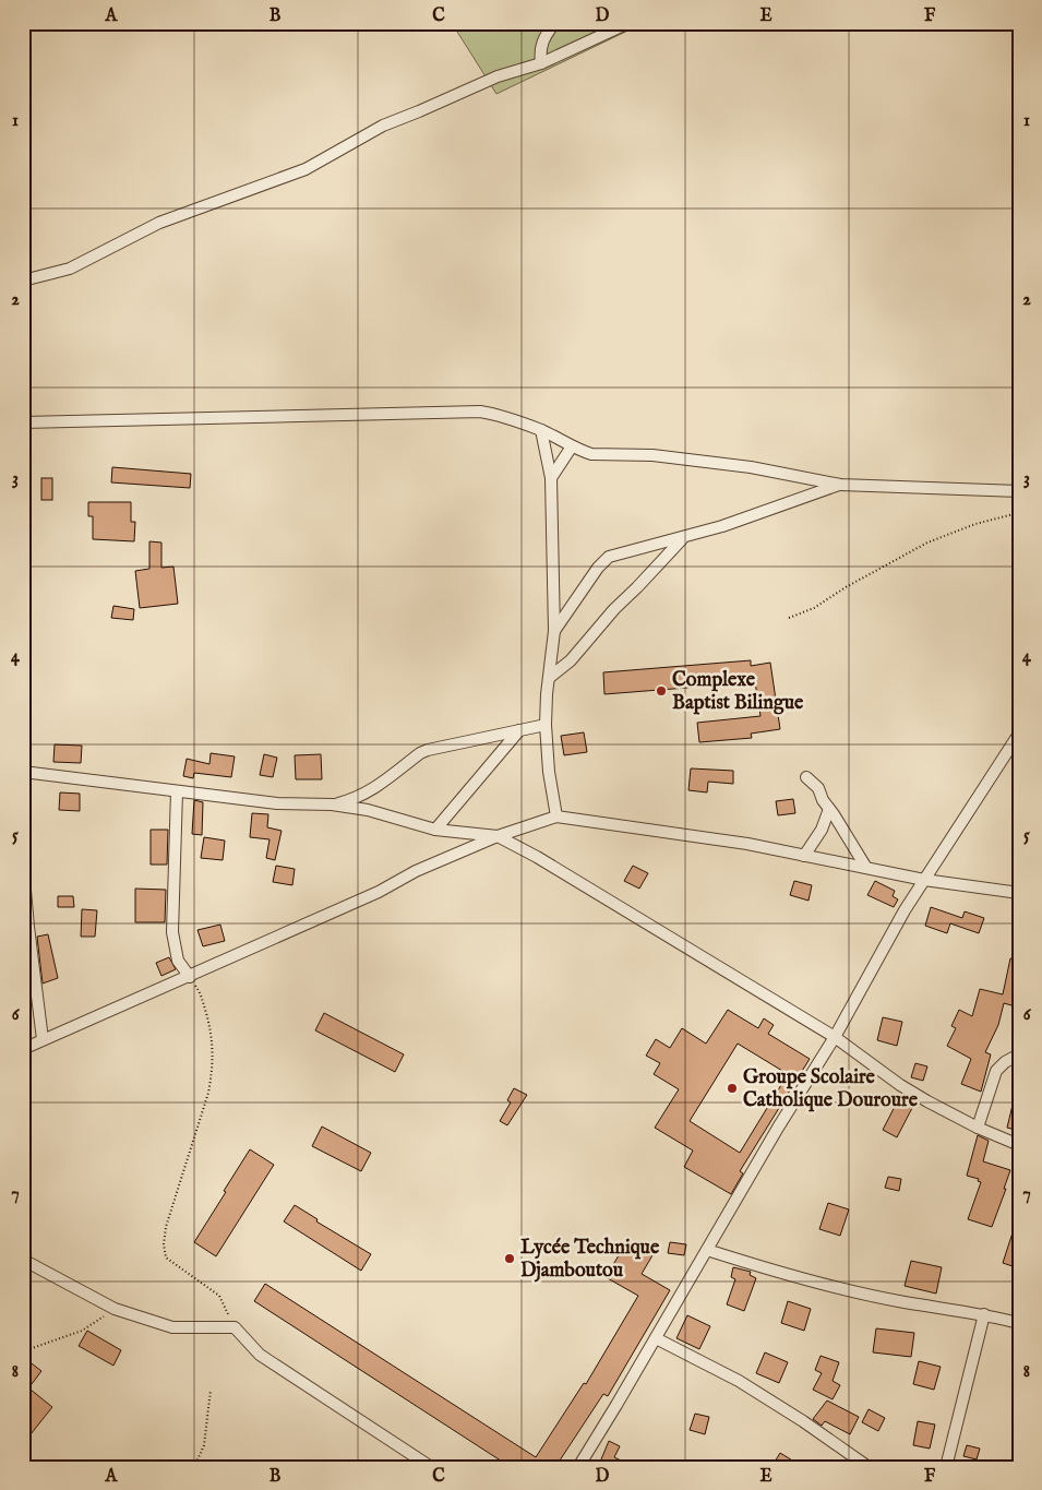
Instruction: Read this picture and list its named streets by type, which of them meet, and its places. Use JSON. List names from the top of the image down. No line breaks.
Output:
{"places":["Complexe Baptist Bilingue","Groupe Scolaire Catholique Douroure","Lycée Technique Djamboutou"],"grid":{"columns":["A","B","C","D","E","F"],"rows":["1","2","3","4","5","6","7","8"]}}
